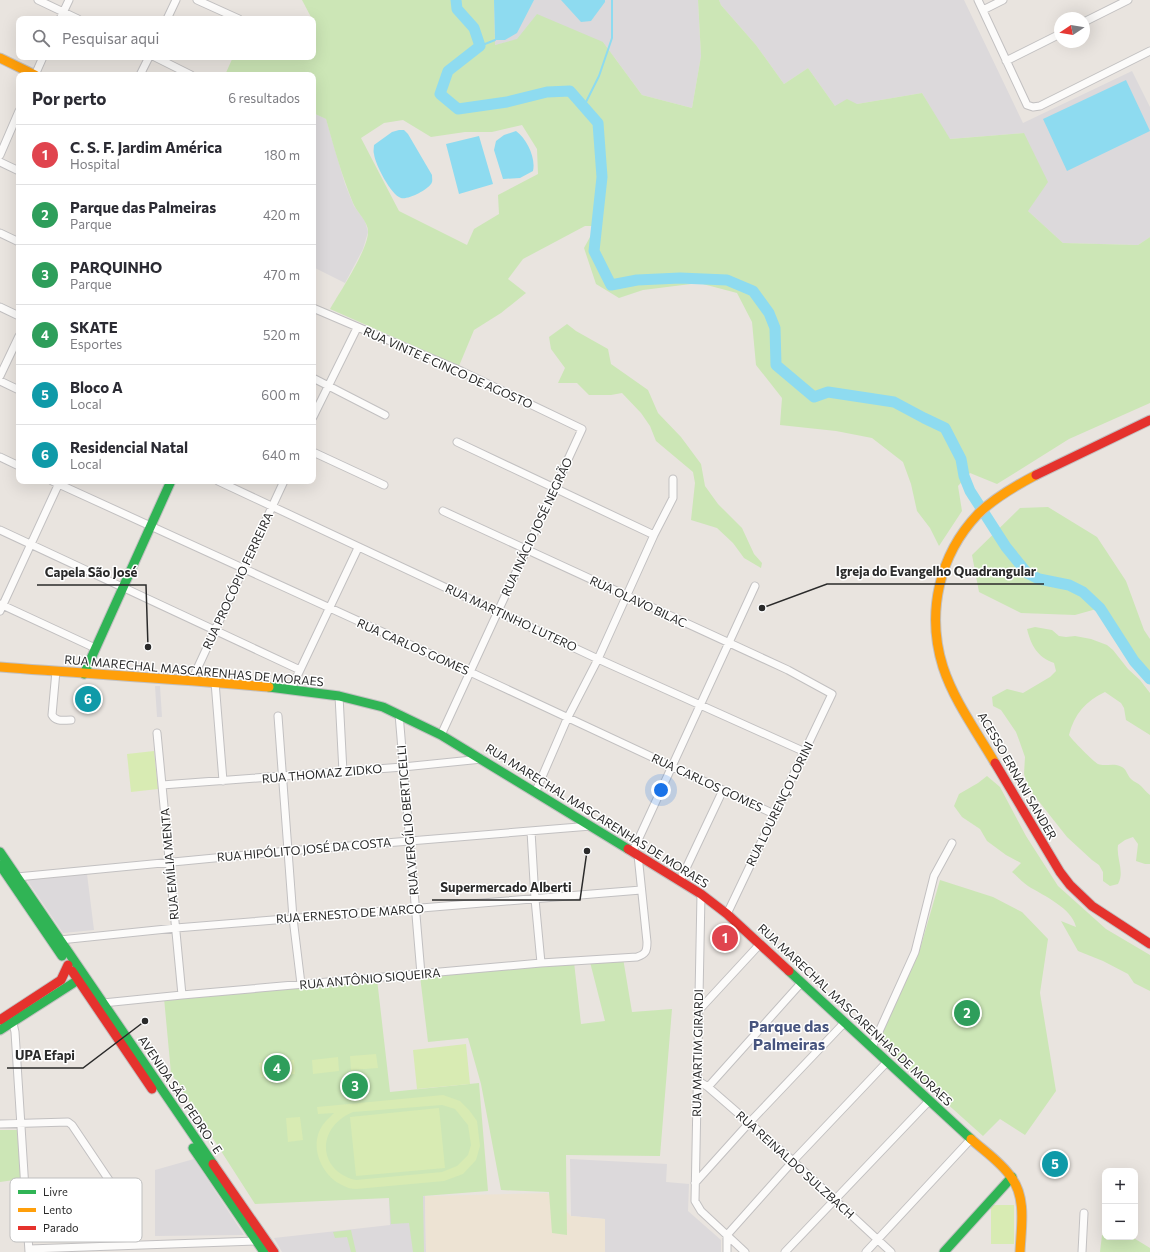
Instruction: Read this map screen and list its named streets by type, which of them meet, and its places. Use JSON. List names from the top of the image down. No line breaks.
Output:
{"streets":{"main road":["RUA MARECHAL MASCARENHAS DE MORAES","ACESSO ERNANI SANDER","AVENIDA SÃO PEDRO - E"],"street":["RUA VINTE E CINCO DE AGOSTO","RUA INÁCIO JOSÉ NEGRÃO","RUA PROCÓPIO FERREIRA","RUA OLAVO BILAC","RUA MARTINHO LUTERO","RUA CARLOS GOMES","RUA THOMAZ ZIDKO","RUA LOURENÇO LORINI","RUA VERGÍLIO BERTICELLI","RUA HIPÓLITO JOSÉ DA COSTA","RUA EMÍLIA MENTA","RUA ERNESTO DE MARCO","RUA ANTÔNIO SIQUEIRA","RUA MARTIM GIRARDI","RUA REINALDO SULZBACH"]},"crossings":[["RUA VINTE E CINCO DE AGOSTO","RUA INÁCIO JOSÉ NEGRÃO"],["RUA INÁCIO JOSÉ NEGRÃO","RUA OLAVO BILAC"],["RUA INÁCIO JOSÉ NEGRÃO","RUA MARTINHO LUTERO"],["RUA INÁCIO JOSÉ NEGRÃO","RUA CARLOS GOMES"],["RUA INÁCIO JOSÉ NEGRÃO","RUA MARECHAL MASCARENHAS DE MORAES"],["RUA PROCÓPIO FERREIRA","RUA MARTINHO LUTERO"],["RUA PROCÓPIO FERREIRA","RUA CARLOS GOMES"],["RUA PROCÓPIO FERREIRA","RUA MARECHAL MASCARENHAS DE MORAES"],["RUA OLAVO BILAC","RUA LOURENÇO LORINI"],["RUA MARTINHO LUTERO","RUA LOURENÇO LORINI"],["RUA CARLOS GOMES","RUA LOURENÇO LORINI"],["RUA MARECHAL MASCARENHAS DE MORAES","RUA THOMAZ ZIDKO"],["RUA MARECHAL MASCARENHAS DE MORAES","RUA LOURENÇO LORINI"],["RUA MARECHAL MASCARENHAS DE MORAES","RUA VERGÍLIO BERTICELLI"],["RUA MARECHAL MASCARENHAS DE MORAES","RUA HIPÓLITO JOSÉ DA COSTA"],["RUA MARECHAL MASCARENHAS DE MORAES","RUA MARTIM GIRARDI"],["RUA THOMAZ ZIDKO","RUA VERGÍLIO BERTICELLI"],["RUA THOMAZ ZIDKO","RUA EMÍLIA MENTA"],["RUA VERGÍLIO BERTICELLI","RUA HIPÓLITO JOSÉ DA COSTA"],["RUA VERGÍLIO BERTICELLI","RUA ERNESTO DE MARCO"],["RUA VERGÍLIO BERTICELLI","RUA ANTÔNIO SIQUEIRA"],["RUA HIPÓLITO JOSÉ DA COSTA","RUA EMÍLIA MENTA"],["RUA HIPÓLITO JOSÉ DA COSTA","AVENIDA SÃO PEDRO - E"],["RUA EMÍLIA MENTA","RUA ERNESTO DE MARCO"],["RUA EMÍLIA MENTA","RUA ANTÔNIO SIQUEIRA"],["RUA ERNESTO DE MARCO","RUA ANTÔNIO SIQUEIRA"],["RUA ERNESTO DE MARCO","AVENIDA SÃO PEDRO - E"],["RUA ANTÔNIO SIQUEIRA","AVENIDA SÃO PEDRO - E"],["RUA MARTIM GIRARDI","RUA REINALDO SULZBACH"]],"districts":["Parque das Palmeiras"],"places":["Igreja do Evangelho Quadrangular","Capela São José","Supermercado Alberti","UPA Efapi"],"legend":["Livre","Lento","Parado"],"north":"left","page":{"search":"Pesquisar aqui","heading":["Por perto","6 resultados"],"list":[{"mark":"1","name":"C. S. F. Jardim América","note":"Hospital","value":"180 m"},{"mark":"2","name":"Parque das Palmeiras","note":"Parque","value":"420 m"},{"mark":"3","name":"PARQUINHO","note":"Parque","value":"470 m"},{"mark":"4","name":"SKATE","note":"Esportes","value":"520 m"},{"mark":"5","name":"Bloco A","note":"Local","value":"600 m"},{"mark":"6","name":"Residencial Natal","note":"Local","value":"640 m"}],"pins":["6","1","2","4","3","5"],"map_buttons":["+","−"]}}
